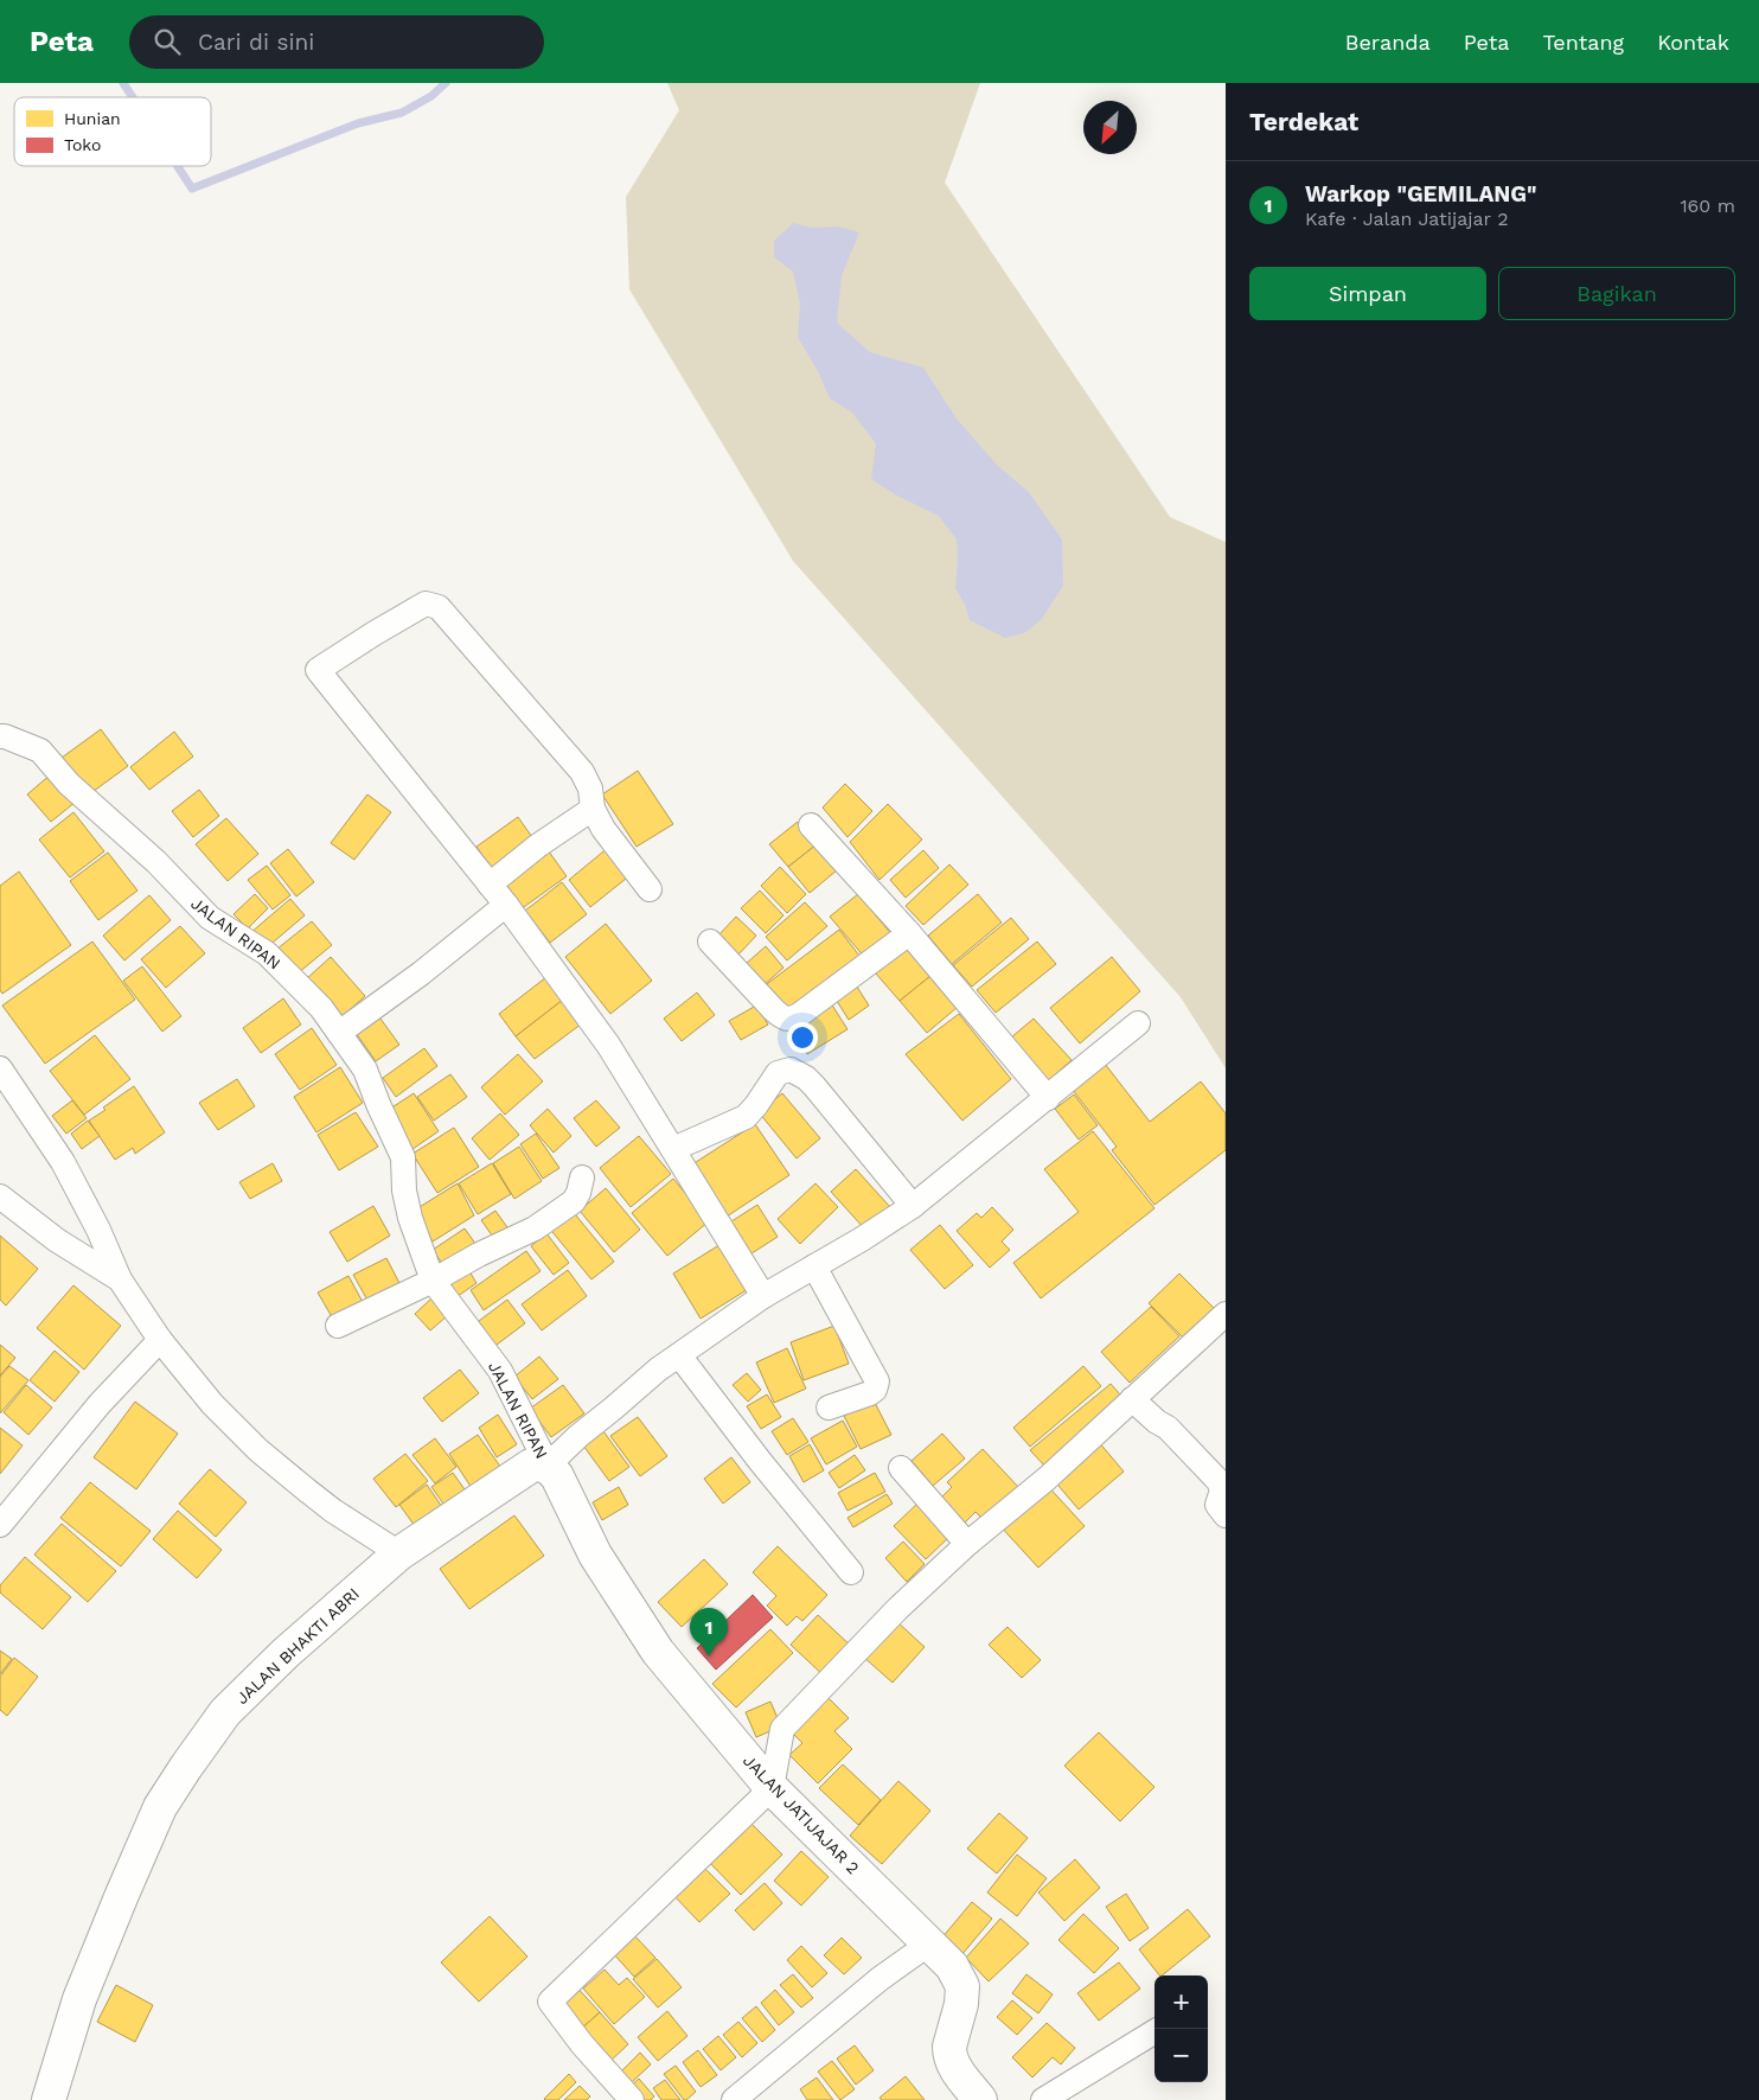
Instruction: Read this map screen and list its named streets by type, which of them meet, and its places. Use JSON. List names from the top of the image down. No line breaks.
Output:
{"streets":{"street":["JALAN RIPAN","JALAN BHAKTI ABRI","JALAN JATIJAJAR 2"]},"crossings":[["JALAN RIPAN","JALAN BHAKTI ABRI"],["JALAN RIPAN","JALAN JATIJAJAR 2"],["JALAN BHAKTI ABRI","JALAN JATIJAJAR 2"]],"legend":["Hunian","Toko"],"north":"bottom left","page":{"header":"Peta","search":"Cari di sini","nav":["Beranda","Peta","Tentang","Kontak"],"heading":"Terdekat","list":[{"mark":"1","name":"Warkop \"GEMILANG\"","note":"Kafe · Jalan Jatijajar 2","value":"160 m"}],"buttons":["Simpan","Bagikan"],"pins":"1","map_buttons":["+","−"]}}
